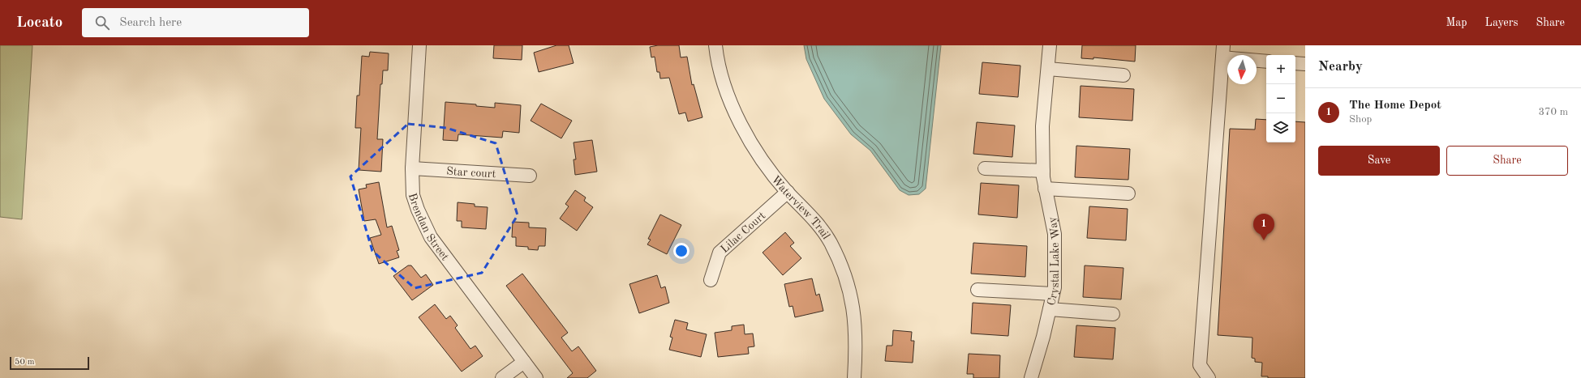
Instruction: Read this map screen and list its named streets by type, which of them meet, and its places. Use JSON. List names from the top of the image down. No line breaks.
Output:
{"streets":{"street":["Star court","Waterview Trail","Brendan Street","Lilac Court","Crystal Lake Way"]},"crossings":[["Star court","Brendan Street"],["Waterview Trail","Lilac Court"]],"scale_bar":"50 m","north":"bottom","page":{"header":"Locato","search":"Search here","nav":["Map","Layers","Share"],"heading":"Nearby","map_buttons":["+","−"],"list":[{"mark":"1","name":"The Home Depot","note":"Shop","value":"370 m"}],"buttons":["Save","Share"],"pins":"1","scale":"50 m"}}
